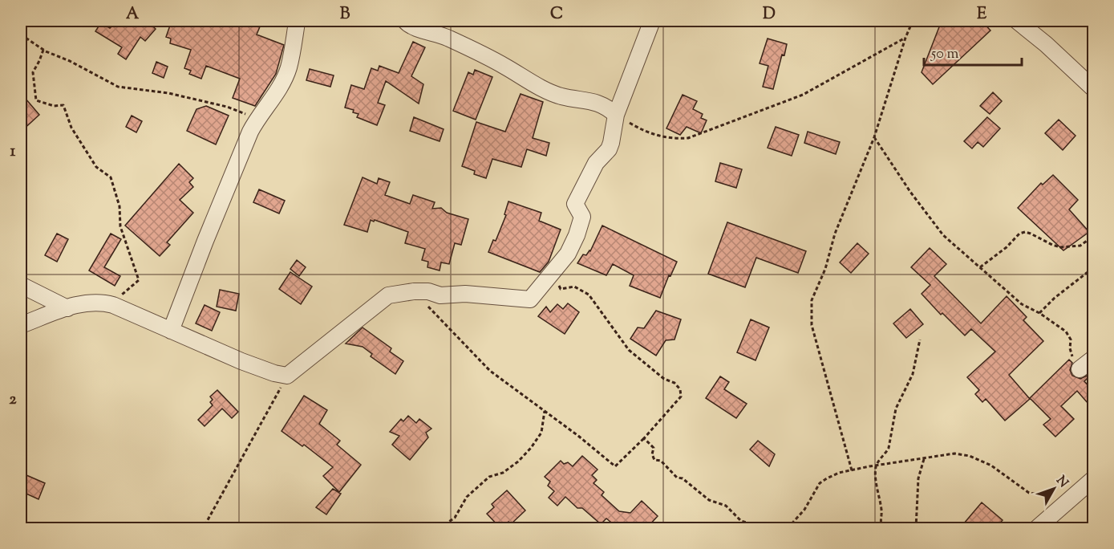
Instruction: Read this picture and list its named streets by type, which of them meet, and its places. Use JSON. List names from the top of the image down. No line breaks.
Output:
{"scale_bar":"50 m","north":"top right","grid":{"columns":["A","B","C","D","E"],"rows":["1","2"]}}
